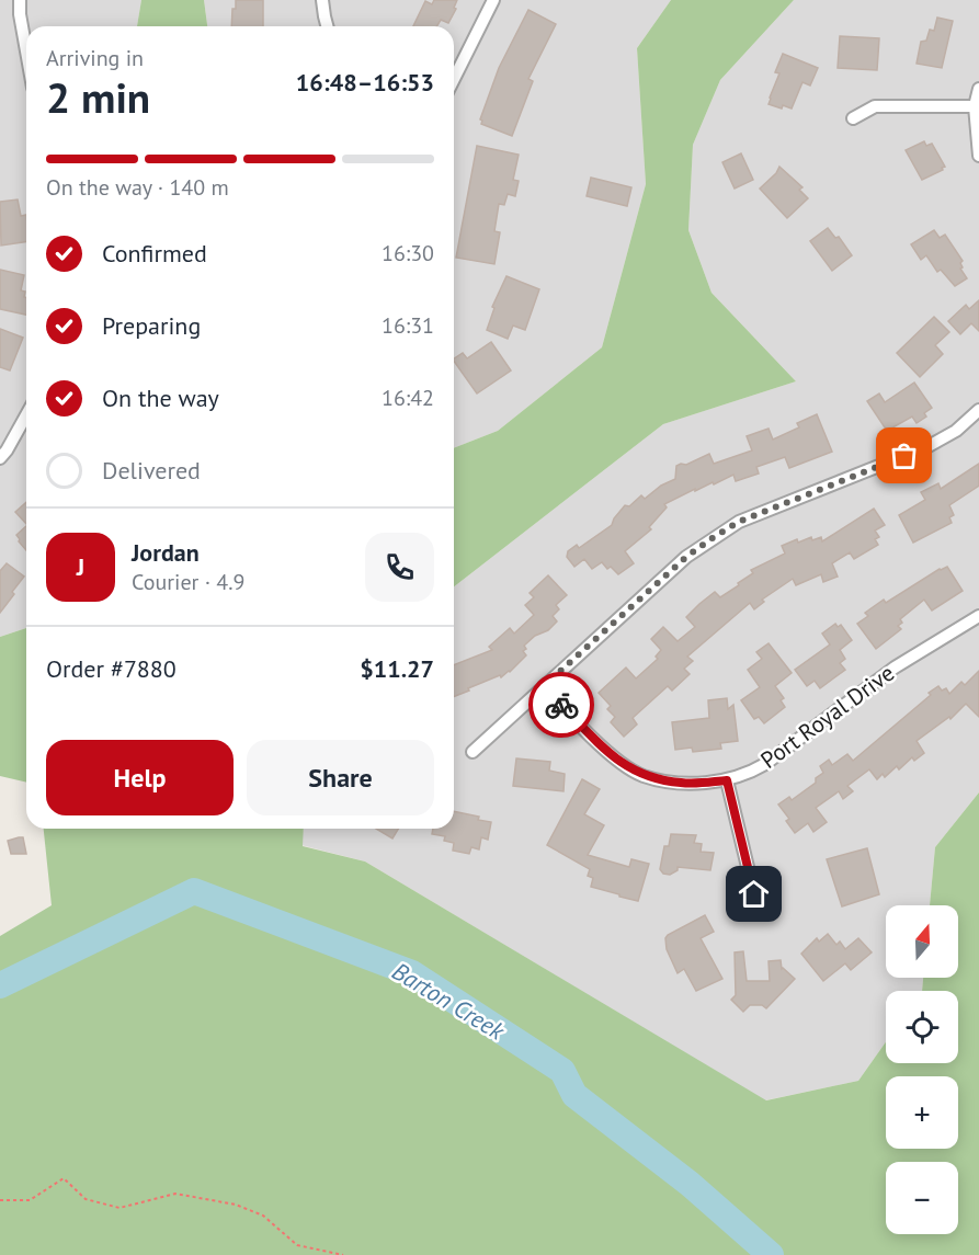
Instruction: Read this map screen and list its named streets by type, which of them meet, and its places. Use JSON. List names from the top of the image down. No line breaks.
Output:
{"streets":{"street":["Port Royal Drive"]},"water":["Barton Creek"],"north":"top","page":{"heading":["2 min","Arriving in","16:48–16:53"],"panel":["Jordan","Courier · 4.9","Order #7880","$11.27"],"bar":"On the way · 140 m","list":[["Confirmed","16:30"],["Preparing","16:31"],["On the way","16:42"],"Delivered"],"round":"J","buttons":["Help","Share"],"map_buttons":["+","−"]}}
